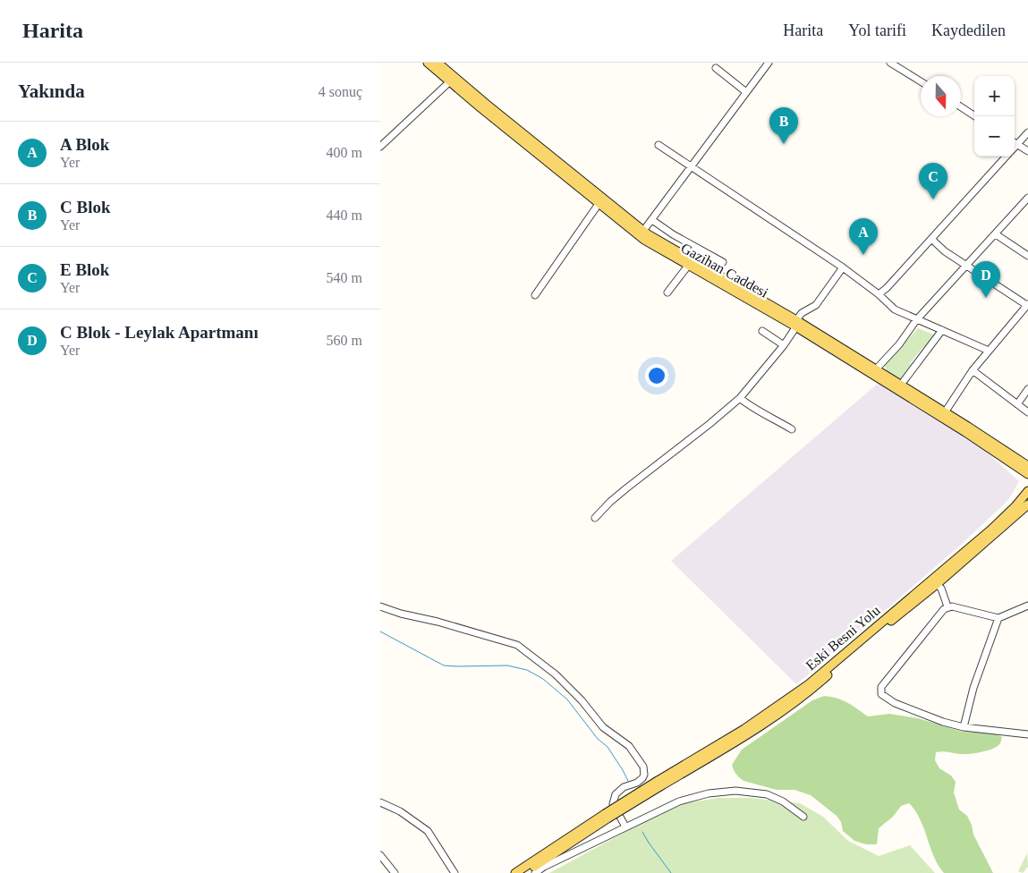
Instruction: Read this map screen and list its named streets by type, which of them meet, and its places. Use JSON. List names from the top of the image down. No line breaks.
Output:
{"streets":{"main road":["Gazihan Caddesi","Eski Besni Yolu"]},"north":"bottom","page":{"header":"Harita","nav":["Harita","Yol tarifi","Kaydedilen"],"heading":["Yakında","4 sonuç"],"map_buttons":["+","−"],"pins":["B","C","A","D"],"list":[{"mark":"A","name":"A Blok","note":"Yer","value":"400 m"},{"mark":"B","name":"C Blok","note":"Yer","value":"440 m"},{"mark":"C","name":"E Blok","note":"Yer","value":"540 m"},{"mark":"D","name":"C Blok - Leylak Apartmanı","note":"Yer","value":"560 m"}]}}
